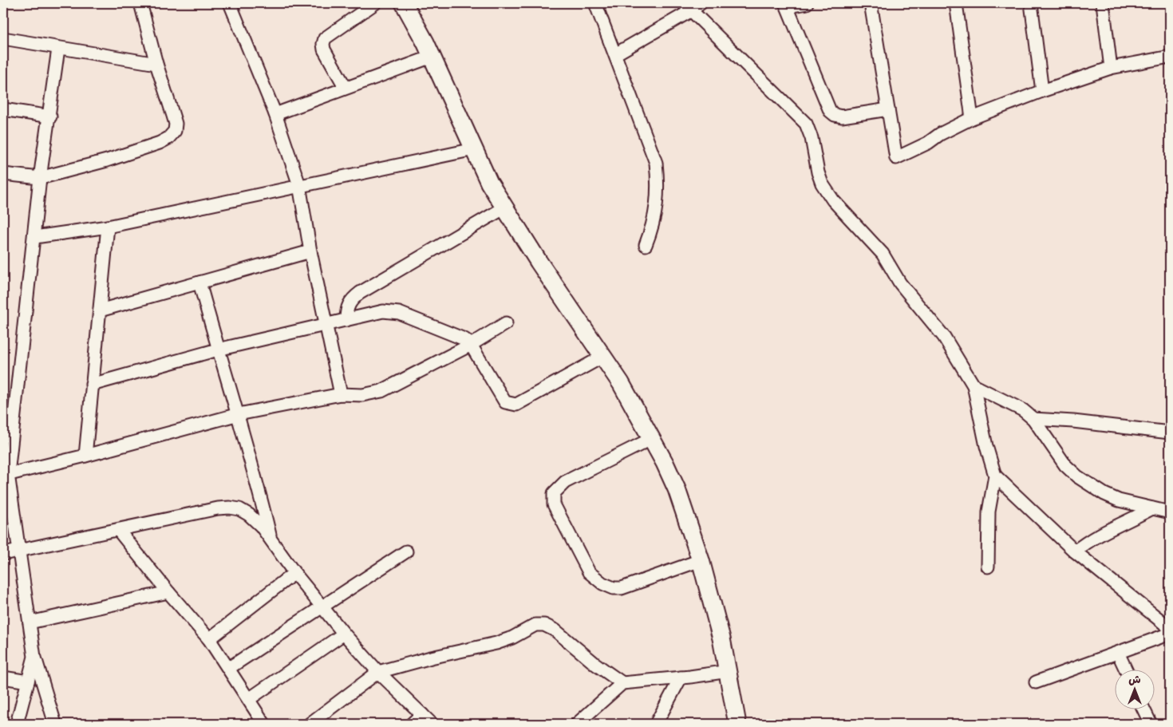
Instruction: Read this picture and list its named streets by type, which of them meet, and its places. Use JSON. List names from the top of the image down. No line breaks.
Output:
{"north":"top"}
